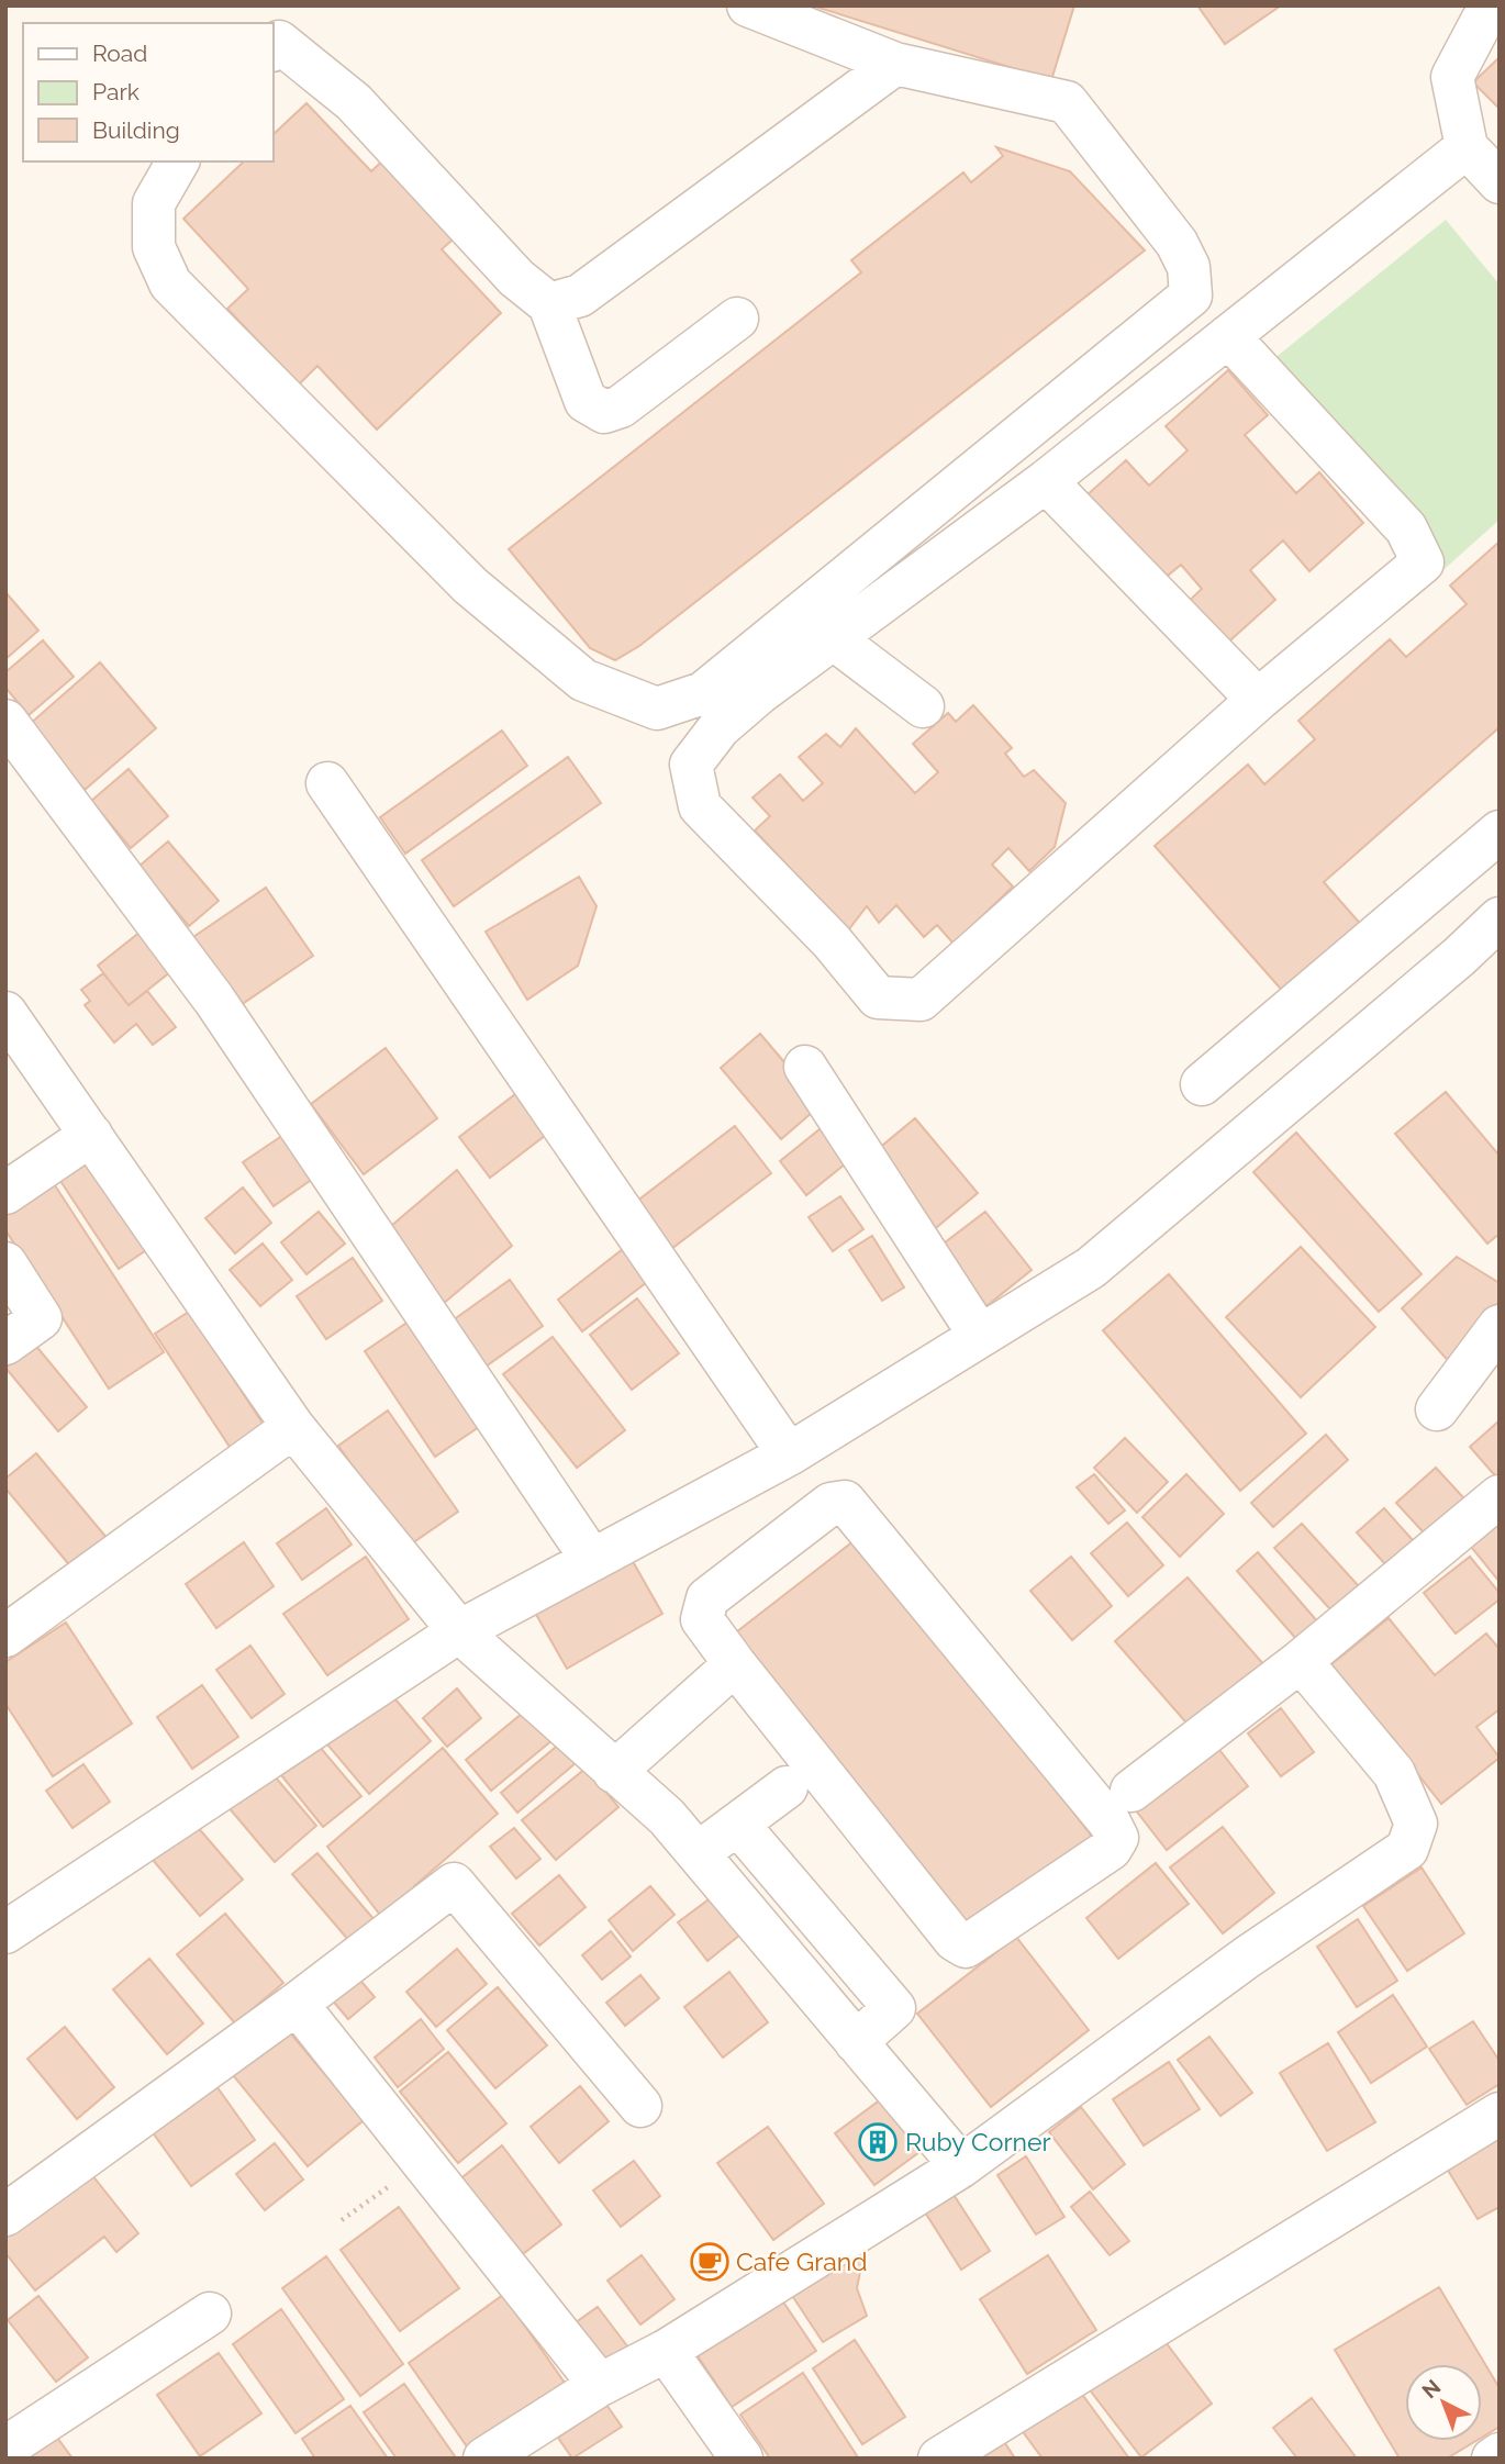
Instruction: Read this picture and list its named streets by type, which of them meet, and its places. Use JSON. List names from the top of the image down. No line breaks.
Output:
{"places":{"building":["Ruby Corner"],"cafe":["Cafe Grand"]},"legend":["Road","Park","Building"],"north":"top left"}
